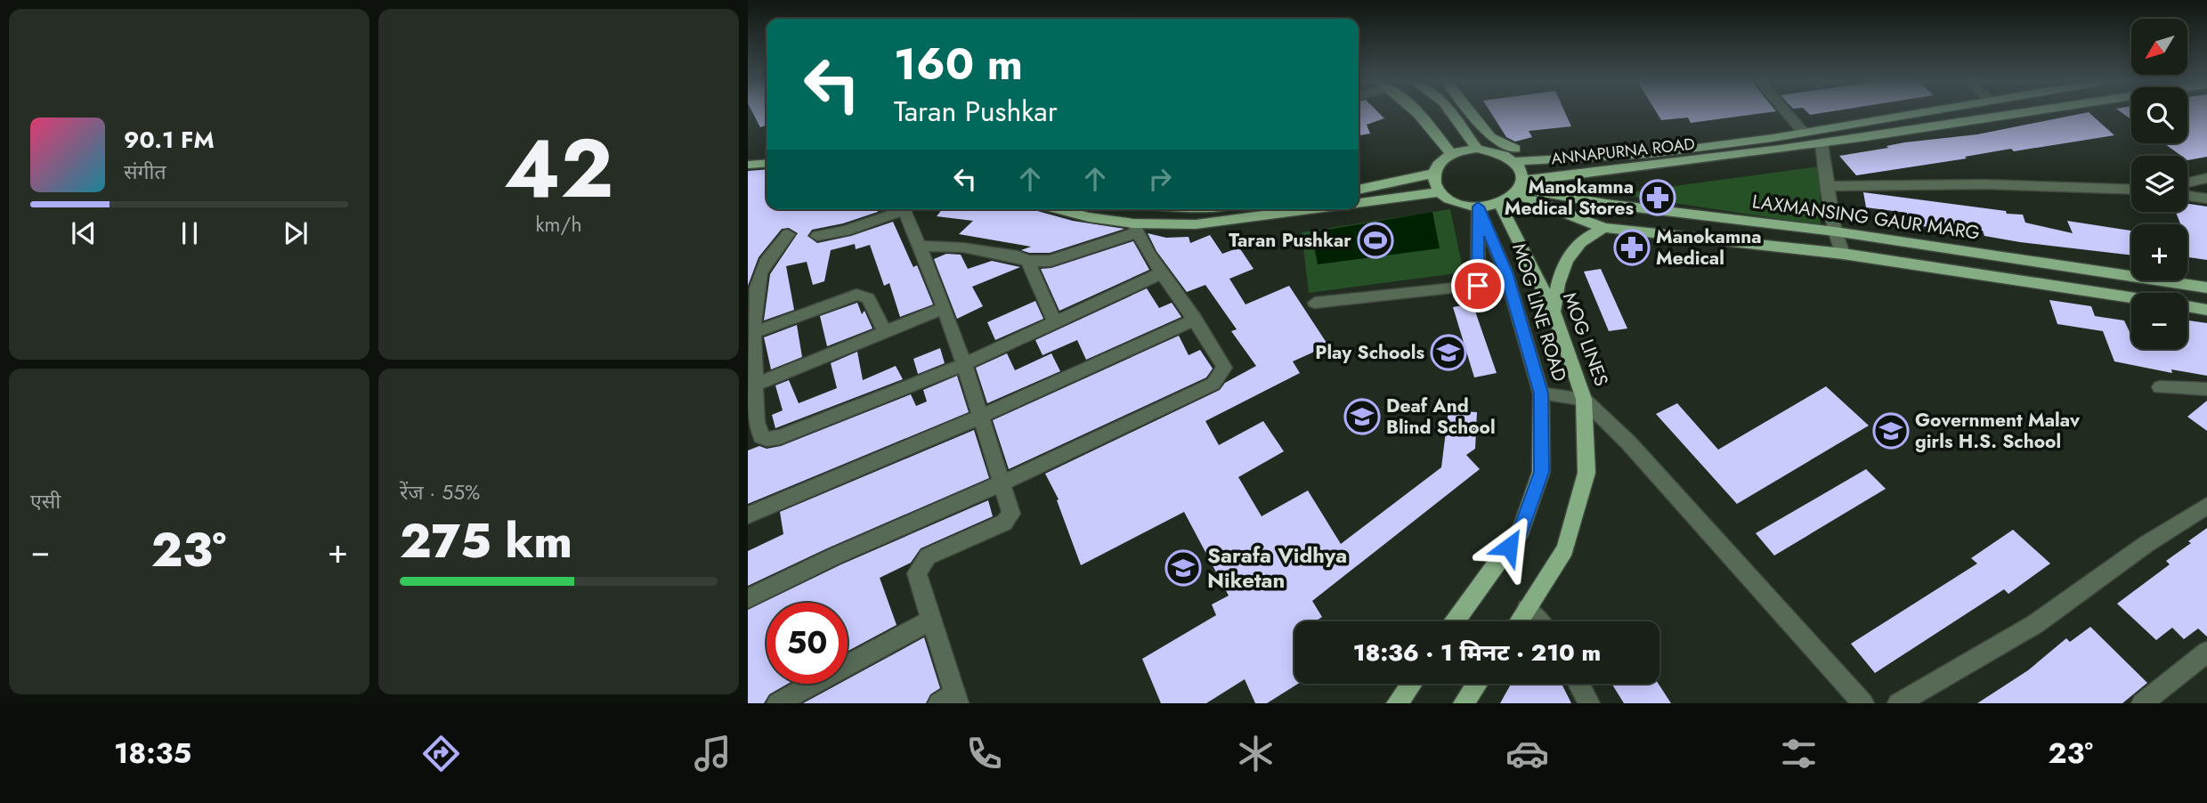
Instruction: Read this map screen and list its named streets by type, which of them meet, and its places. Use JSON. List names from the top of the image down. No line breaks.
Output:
{"streets":{"main road":["ANNAPURNA ROAD","LAXMANSING GAUR MARG","MOG LINE ROAD","MOG LINES"]},"crossings":[["ANNAPURNA ROAD","LAXMANSING GAUR MARG"],["ANNAPURNA ROAD","MOG LINE ROAD"],["ANNAPURNA ROAD","MOG LINES"],["LAXMANSING GAUR MARG","MOG LINE ROAD"],["LAXMANSING GAUR MARG","MOG LINES"],["MOG LINE ROAD","MOG LINES"]],"places":{"pharmacy":["Manokamna Medical Stores","Manokamna Medical"],"sports":["Taran Pushkar"],"school or university":["Play Schools","Deaf And Blind School","Government Malav girls H.S. School","Sarafa Vidhya Niketan"]},"north":"bottom left","page":{"tile":[["42","km/h"],"एसी",["रेंज · 55%","275 km"]],"map_buttons":["+","−"],"turn":["160 m","Taran Pushkar"],"song":["90.1 FM","संगीत"],"heat":["−","23°","+"],"limit":"50","trip":"18:36 · 1 मिनट · 210 m","tabs":["18:35","23°"]}}
